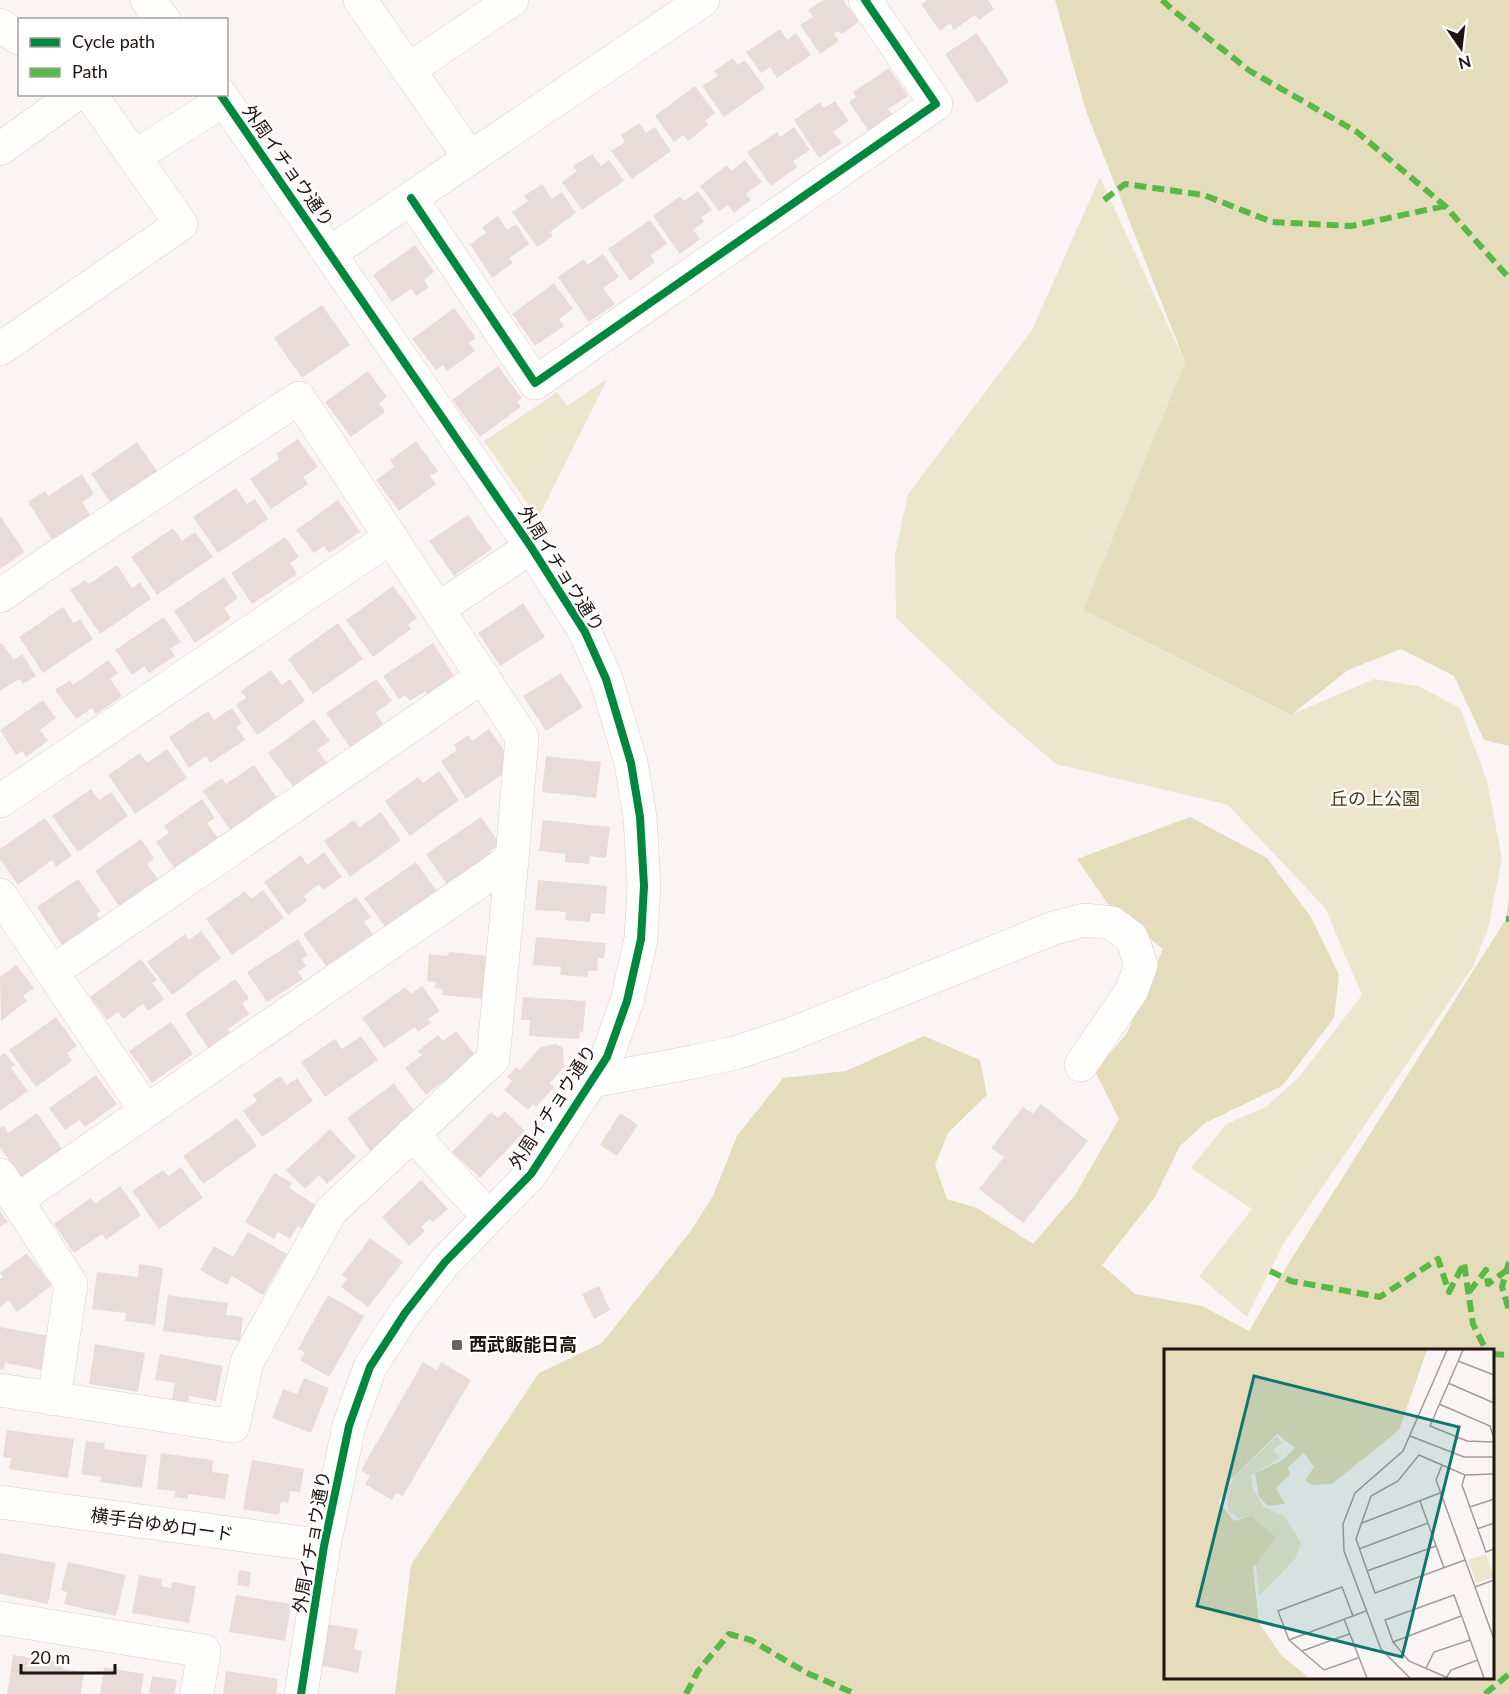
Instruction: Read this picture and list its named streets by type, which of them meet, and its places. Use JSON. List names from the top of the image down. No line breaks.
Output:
{"streets":{"street":["外周イチョウ通り","横手台ゆめロード"]},"crossings":[["外周イチョウ通り","横手台ゆめロード"]],"parks":["丘の上公園"],"places":{"transit":["西武飯能日高"]},"legend":["Cycle path","Path"],"scale_bar":"20 m","north":"bottom"}
